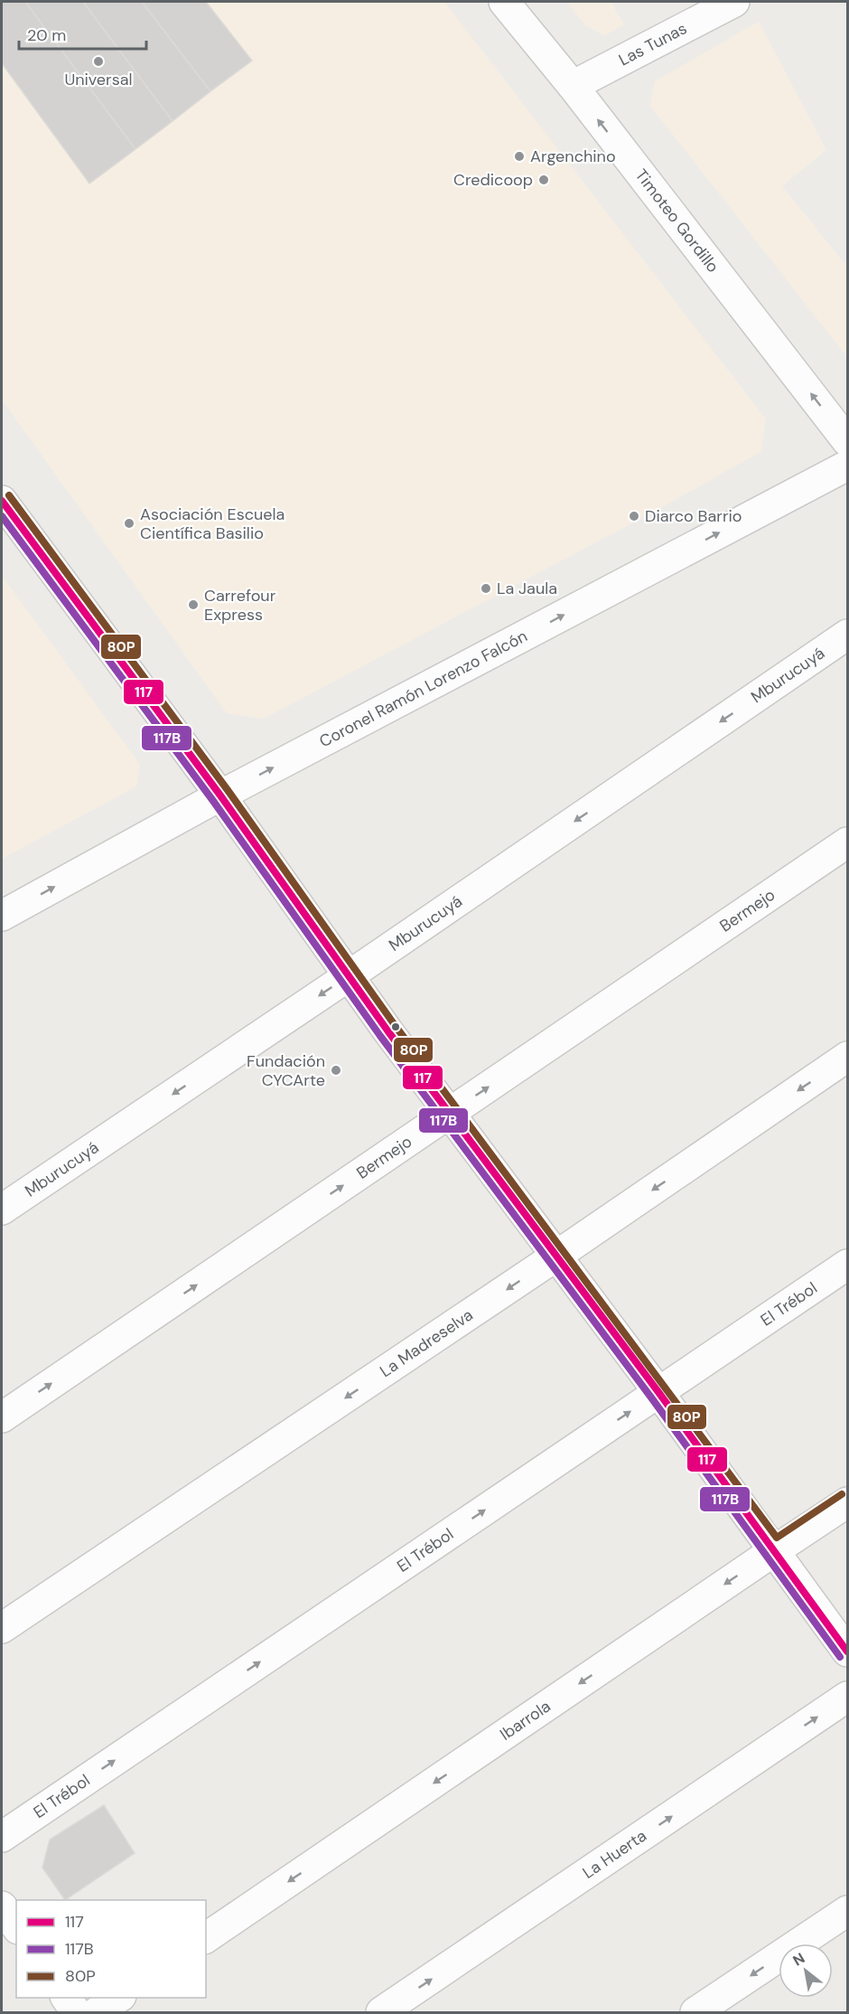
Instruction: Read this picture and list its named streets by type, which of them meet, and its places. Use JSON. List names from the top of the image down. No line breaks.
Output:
{"streets":{"street":["Las Tunas","Timoteo Gordillo","Mburucuyá","Coronel Ramón Lorenzo Falcón","Bermejo","El Trébol","La Madreselva","Ibarrola","La Huerta"]},"crossings":[["Las Tunas","Timoteo Gordillo"]],"one_way":["Timoteo Gordillo","Mburucuyá","Coronel Ramón Lorenzo Falcón","Bermejo","El Trébol","La Madreselva","Ibarrola"],"places":["Universal","Argenchino","Credicoop","Diarco Barrio","Asociación Escuela Científica Basilio","La Jaula","Carrefour Express","Fundación CYCArte"],"lines":["transit line 80P","transit line 117","transit line 117B"],"legend":["117","117B","80P"],"scale_bar":"20 m","north":"top left"}
